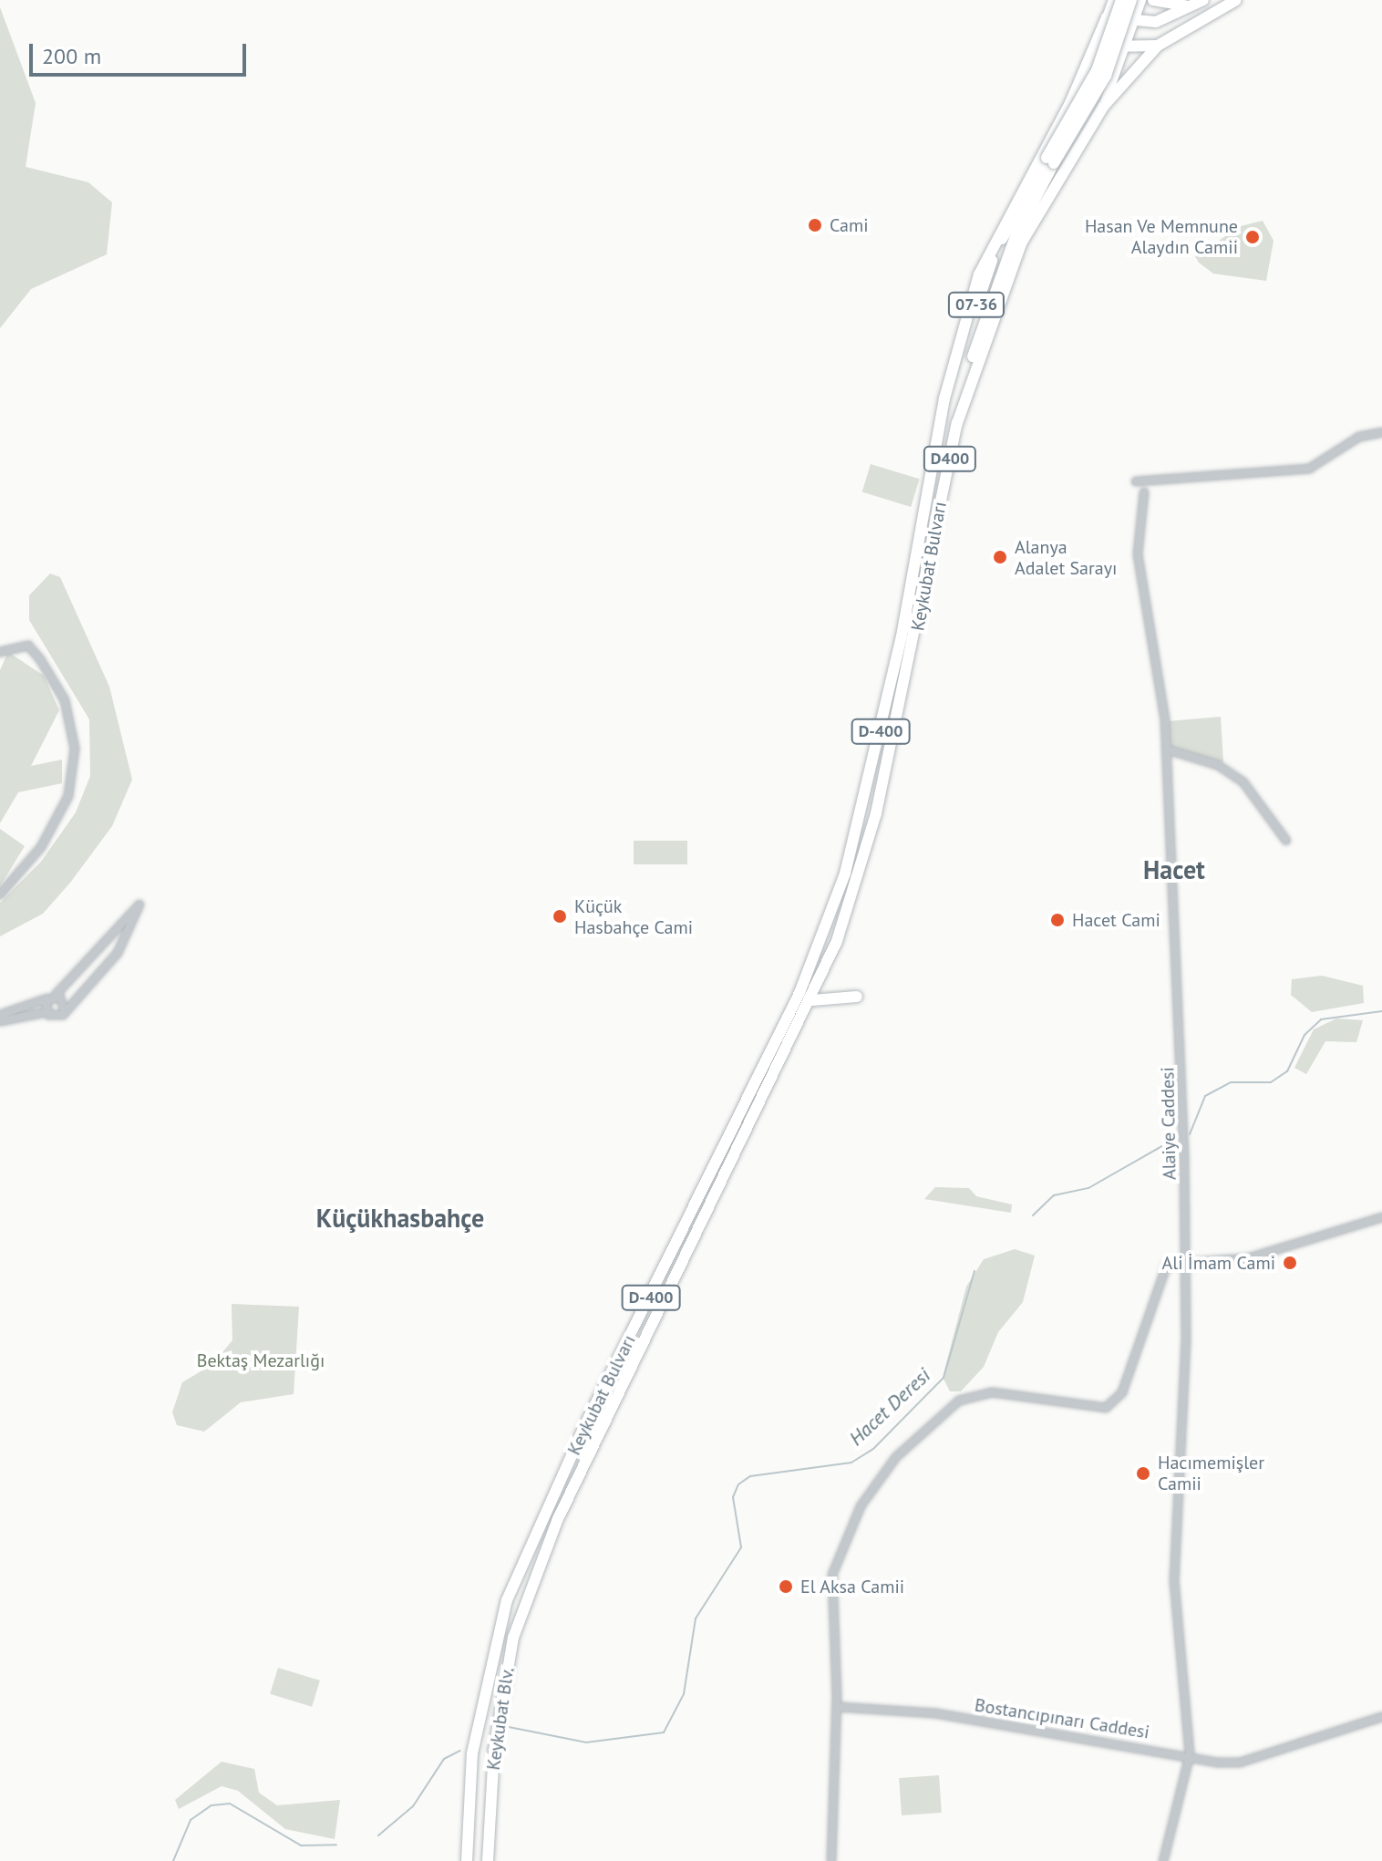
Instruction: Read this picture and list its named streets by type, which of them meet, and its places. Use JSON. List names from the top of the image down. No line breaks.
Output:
{"streets":{"highway":["07-36","D400","Keykubat Bulvarı","D-400","Keykubat Blv."],"street":["Alaiye Caddesi","Bostancıpınarı Caddesi"]},"crossings":[["07-36","D400"],["07-36","Keykubat Bulvarı"],["D400","Keykubat Bulvarı"],["Keykubat Bulvarı","Keykubat Blv."],["Alaiye Caddesi","Bostancıpınarı Caddesi"]],"districts":["Hacet","Küçükhasbahçe"],"water":["Hacet Deresi"],"parks":["Bektaş Mezarlığı"],"places":["Cami","Hasan Ve Memnune Alaydın Camii","Alanya Adalet Sarayı","Küçük Hasbahçe Cami","Hacet Cami","Ali İmam Cami","Hacımemişler Camii","El Aksa Camii"],"scale_bar":"200 m"}
